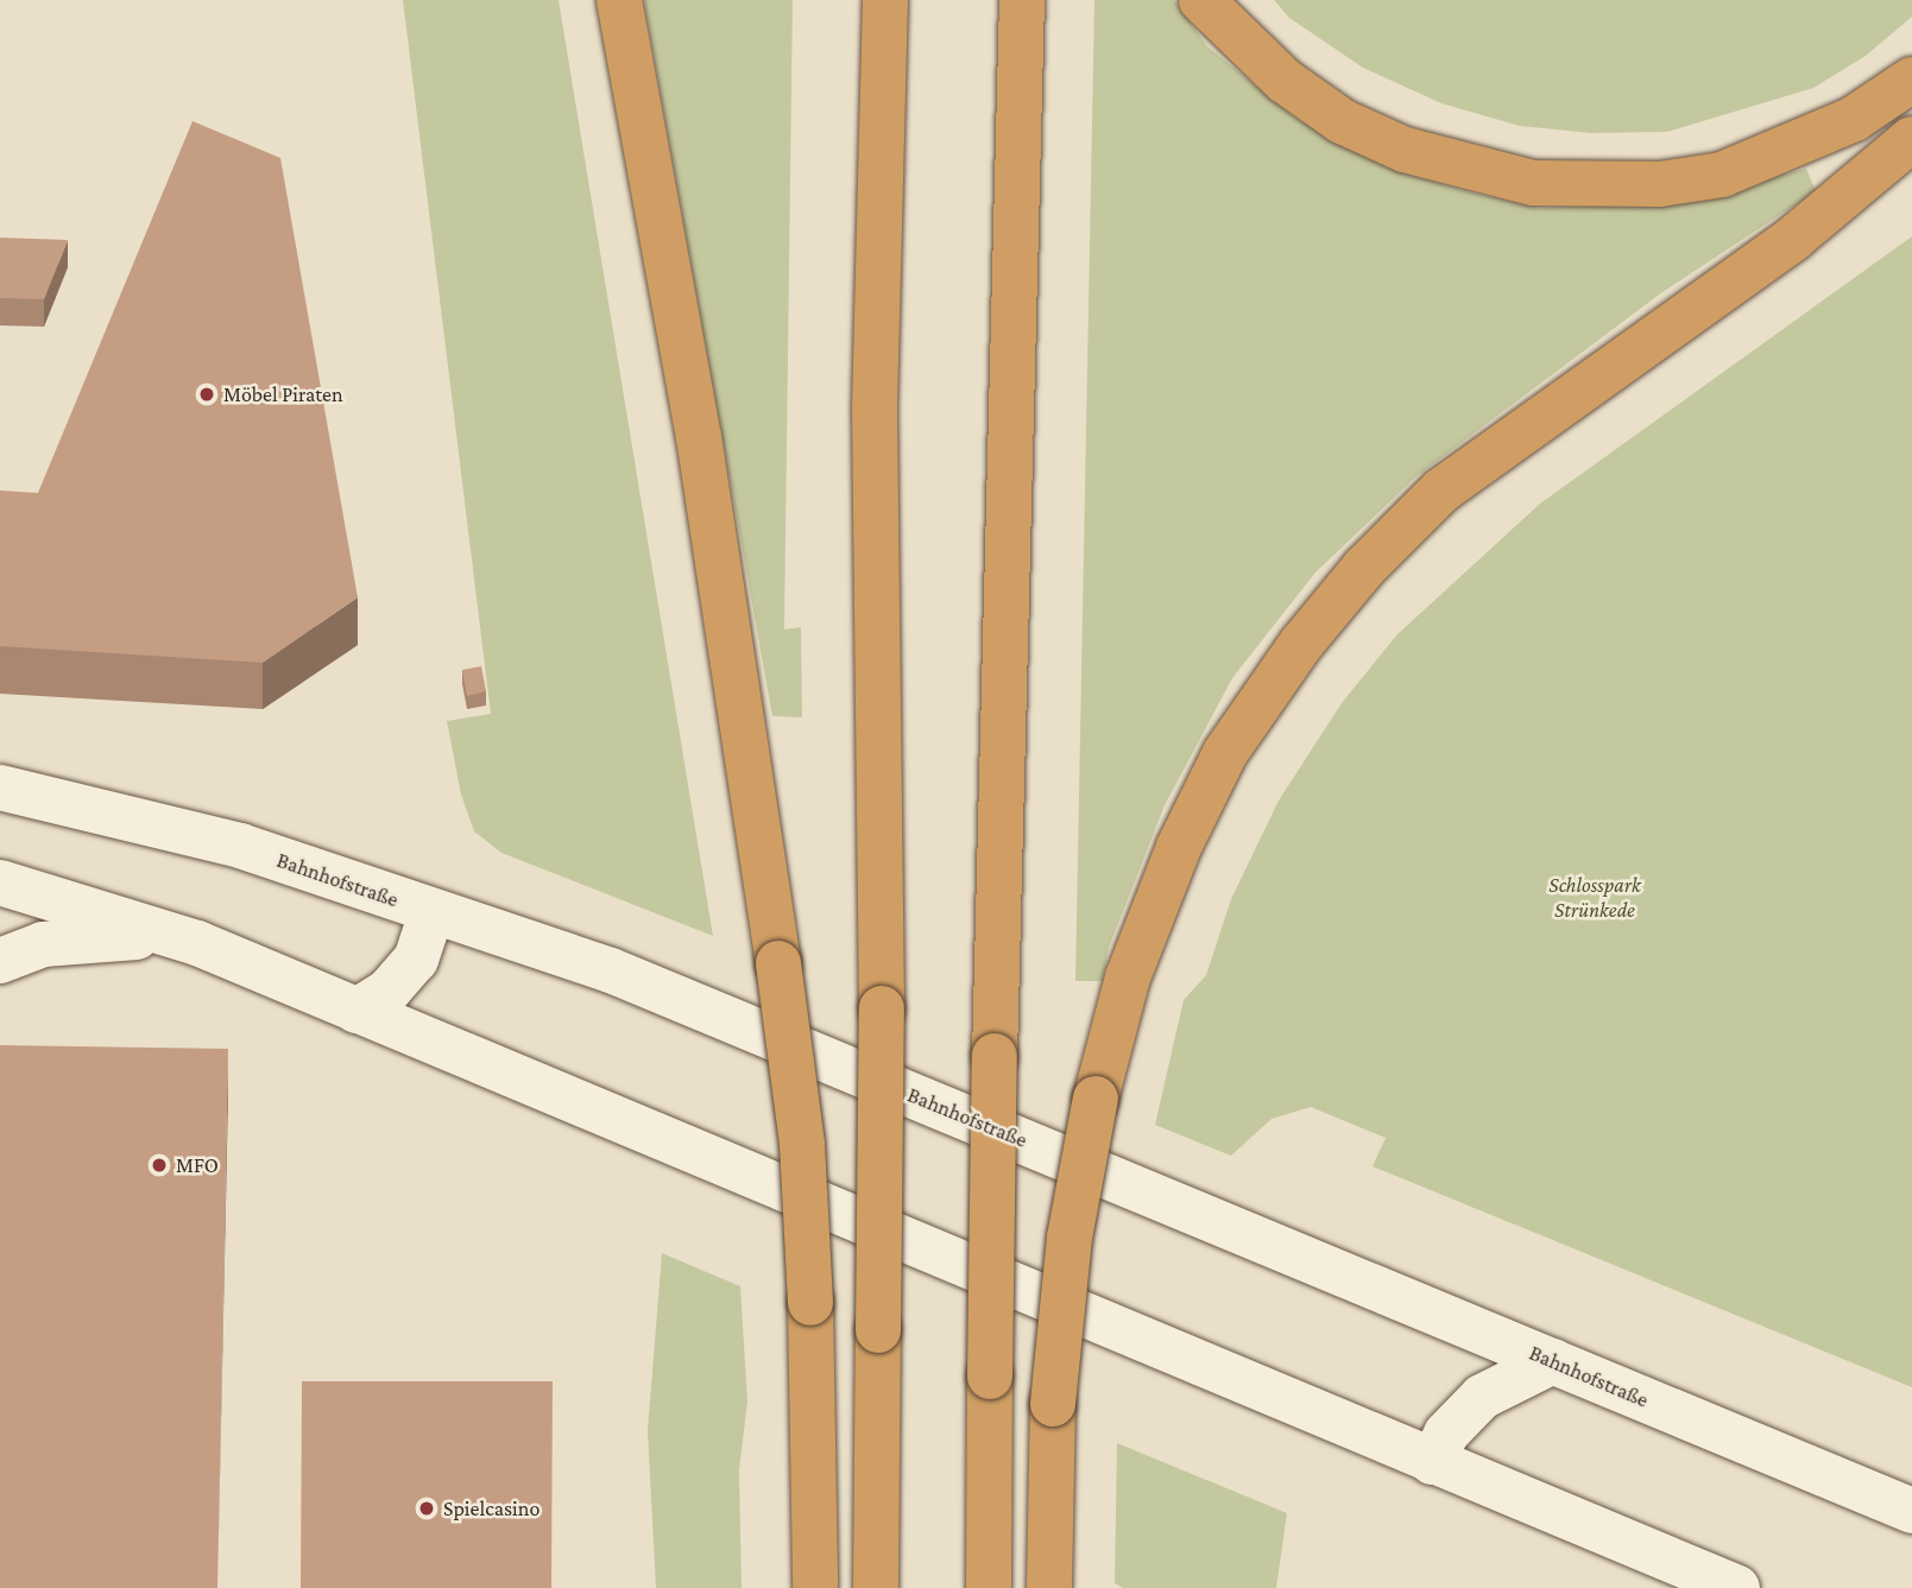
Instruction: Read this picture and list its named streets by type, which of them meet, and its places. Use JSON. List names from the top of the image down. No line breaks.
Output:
{"streets":{"street":["Bahnhofstraße"]},"parks":["Schlosspark Strünkede"],"places":["Möbel Piraten","MFO","Spielcasino"]}
